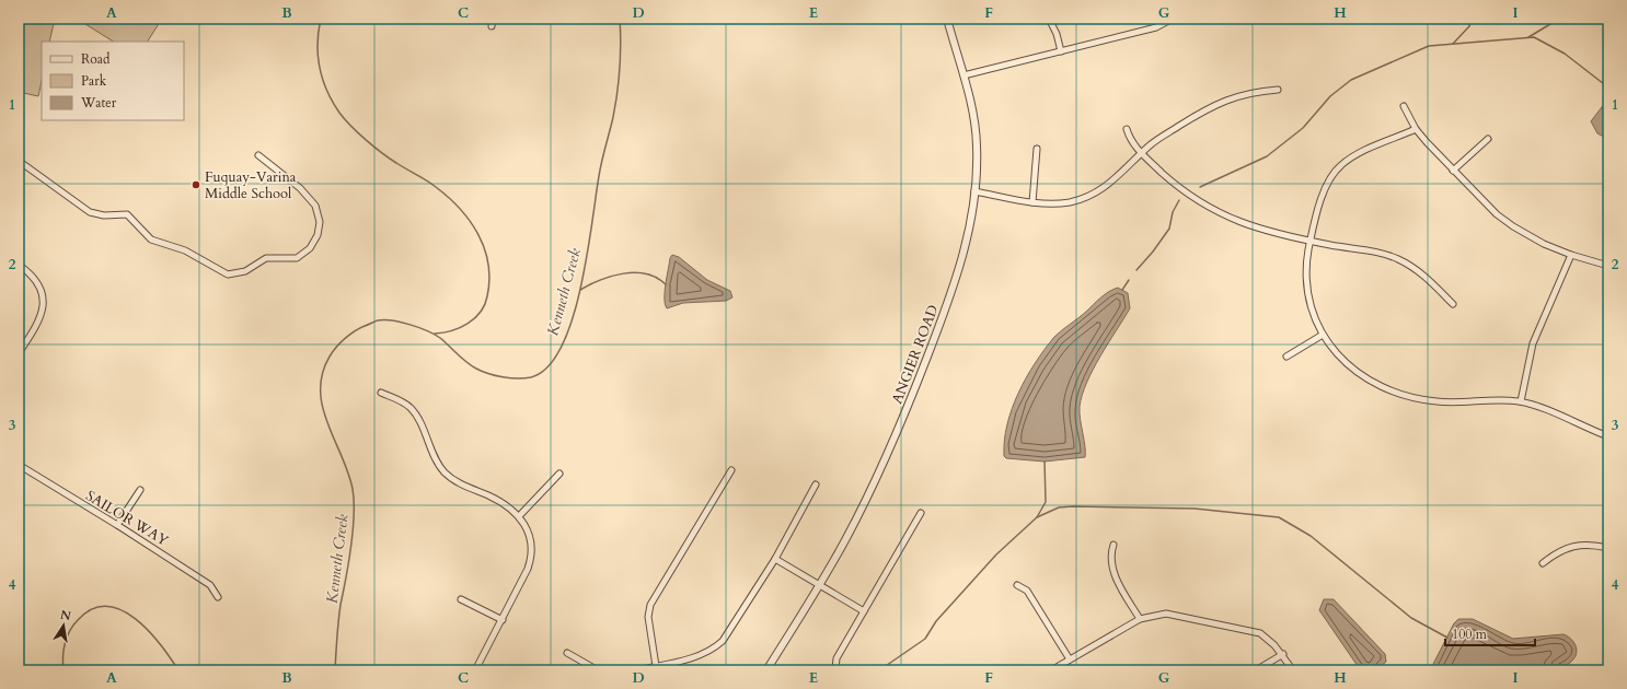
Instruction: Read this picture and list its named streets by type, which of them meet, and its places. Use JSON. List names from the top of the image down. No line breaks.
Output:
{"streets":{"street":["ANGIER ROAD","SAILOR WAY"]},"water":["Kenneth Creek"],"places":["Fuquay-Varina Middle School"],"legend":["Road","Park","Water"],"scale_bar":"100 m","north":"top","grid":{"columns":["A","B","C","D","E","F","G","H","I"],"rows":["1","2","3","4"]}}
